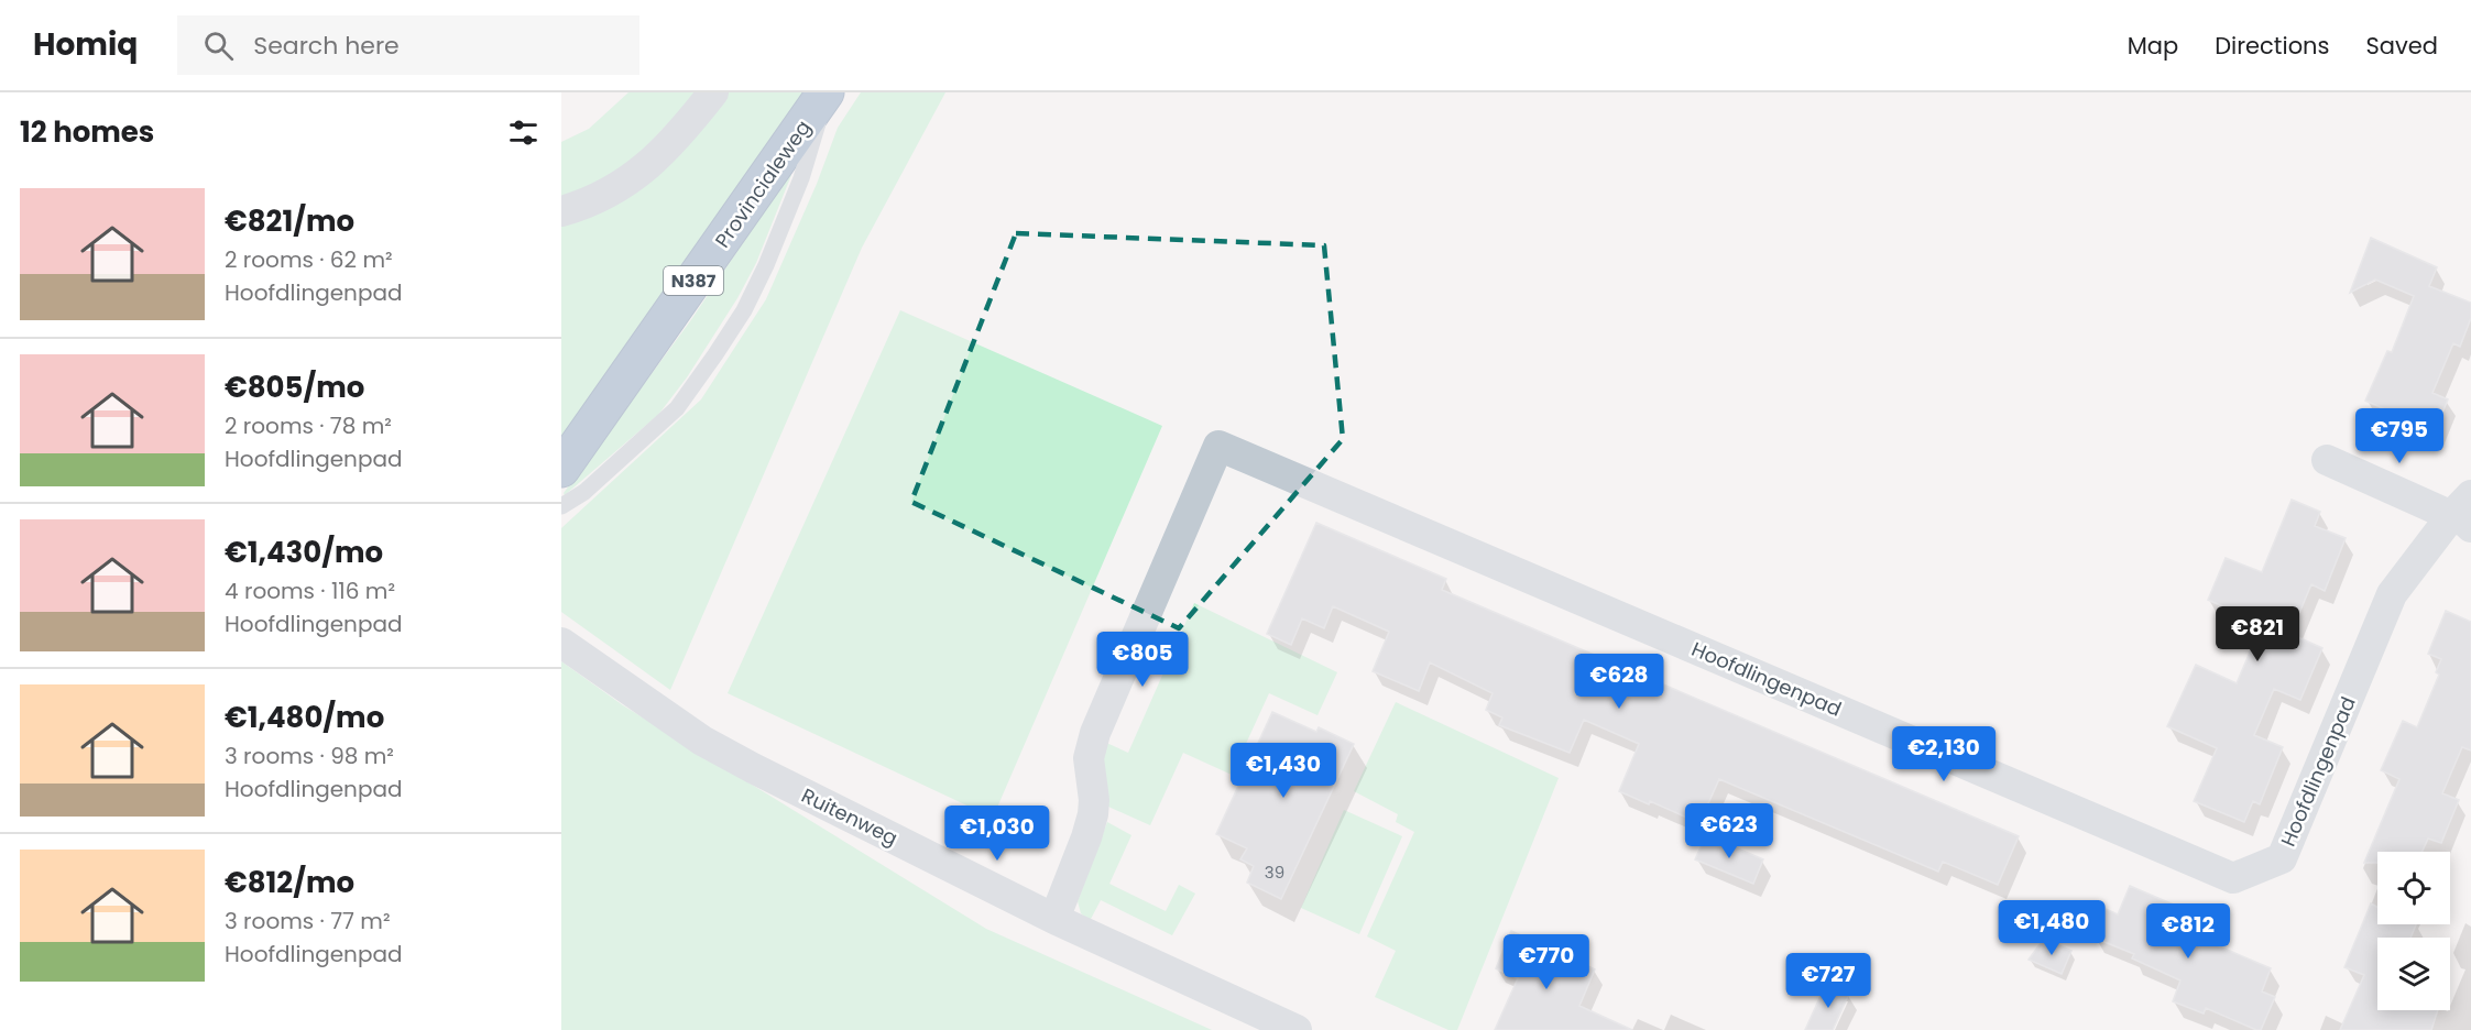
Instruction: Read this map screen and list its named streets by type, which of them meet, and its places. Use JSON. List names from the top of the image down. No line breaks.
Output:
{"streets":{"highway":["Provincialeweg","N387"],"street":["Hoofdlingenpad","Ruitenweg"]},"crossings":[["Hoofdlingenpad","Ruitenweg"]],"house_numbers":["39"],"page":{"header":"Homiq","search":"Search here","nav":["Map","Directions","Saved"],"heading":"12 homes","list":[{"name":"€821/mo","note":"2 rooms · 62 m² · Hoofdlingenpad"},{"name":"€805/mo","note":"2 rooms · 78 m² · Hoofdlingenpad"},{"name":"€1,430/mo","note":"4 rooms · 116 m² · Hoofdlingenpad"},{"name":"€1,480/mo","note":"3 rooms · 98 m² · Hoofdlingenpad"},{"name":"€812/mo","note":"3 rooms · 77 m² · Hoofdlingenpad"}],"price":["€795","€821","€805","€628","€2,130","€1,430","€623","€1,030","€1,480","€812","€770","€727"]}}
